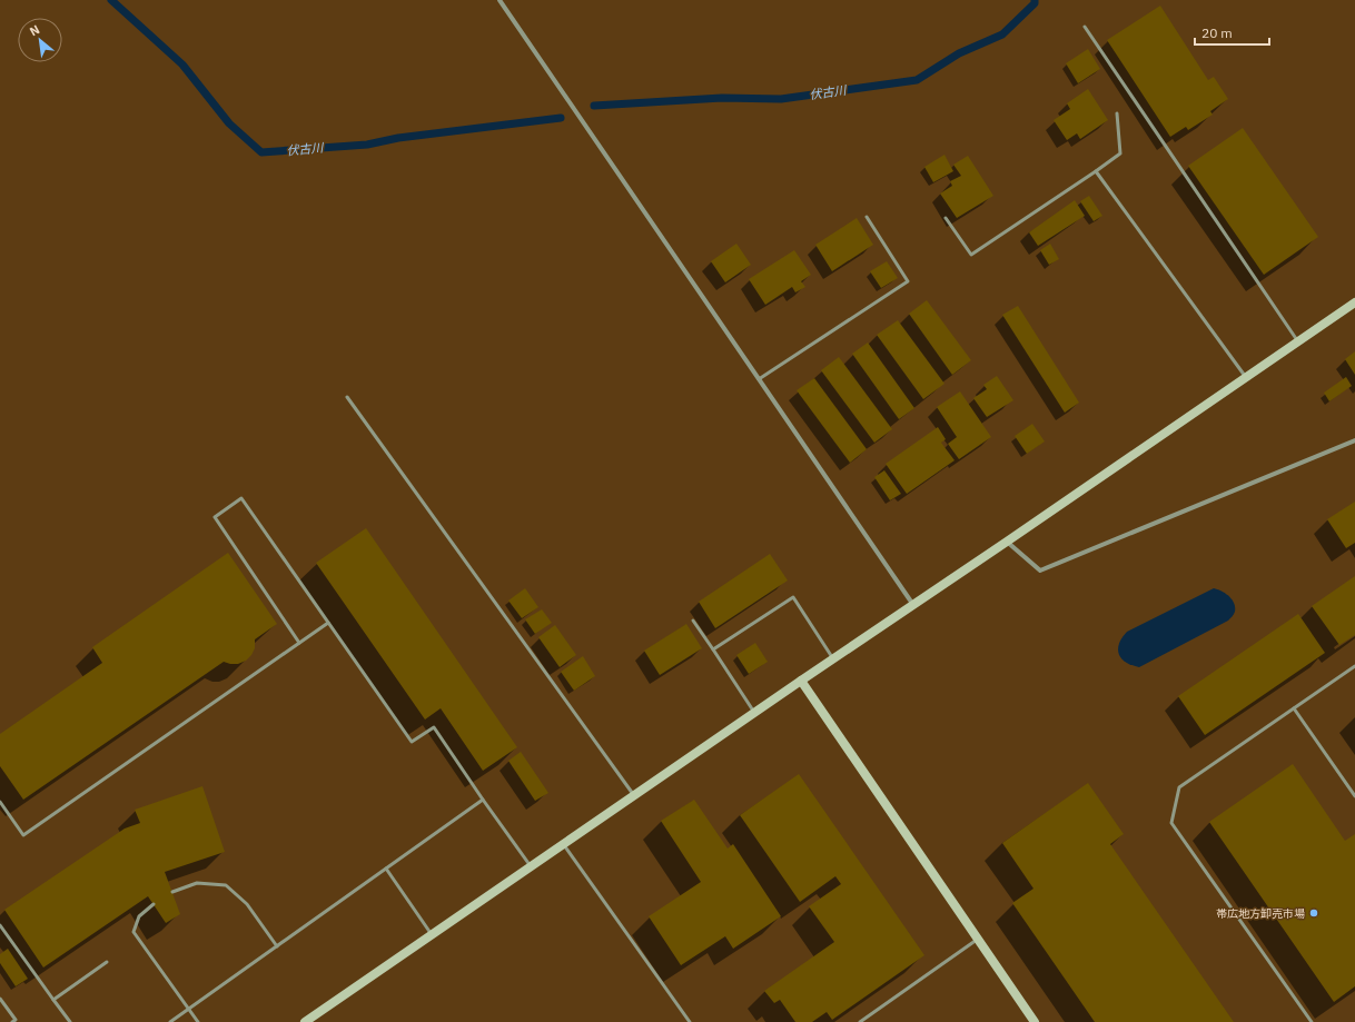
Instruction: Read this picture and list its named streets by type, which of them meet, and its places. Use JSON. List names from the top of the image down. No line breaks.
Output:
{"water":["伏古川"],"places":["帯広地方卸売市場"],"scale_bar":"20 m","north":"top left"}
